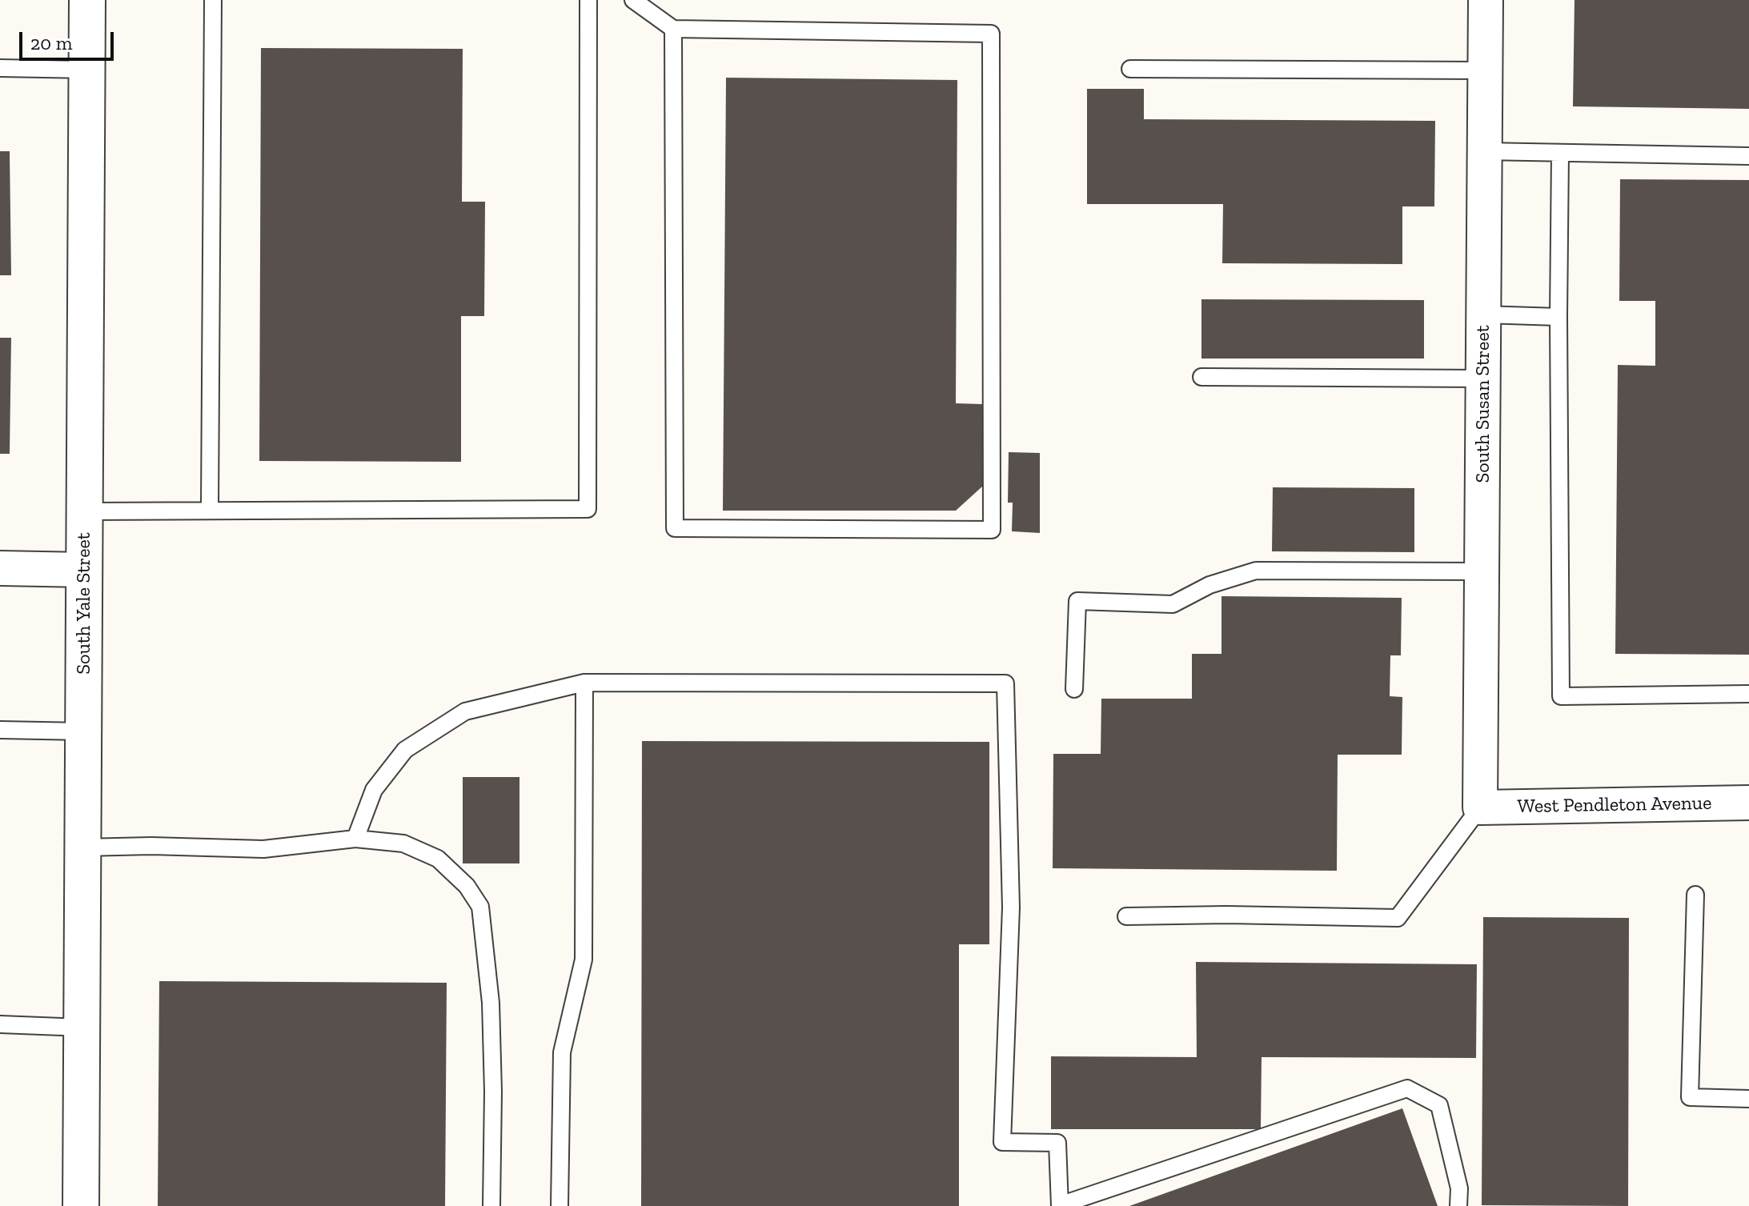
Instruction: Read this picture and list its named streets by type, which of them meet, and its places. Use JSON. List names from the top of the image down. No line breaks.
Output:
{"streets":{"street":["South Susan Street","South Yale Street","West Pendleton Avenue"]},"crossings":[["South Susan Street","West Pendleton Avenue"]],"scale_bar":"20 m"}
